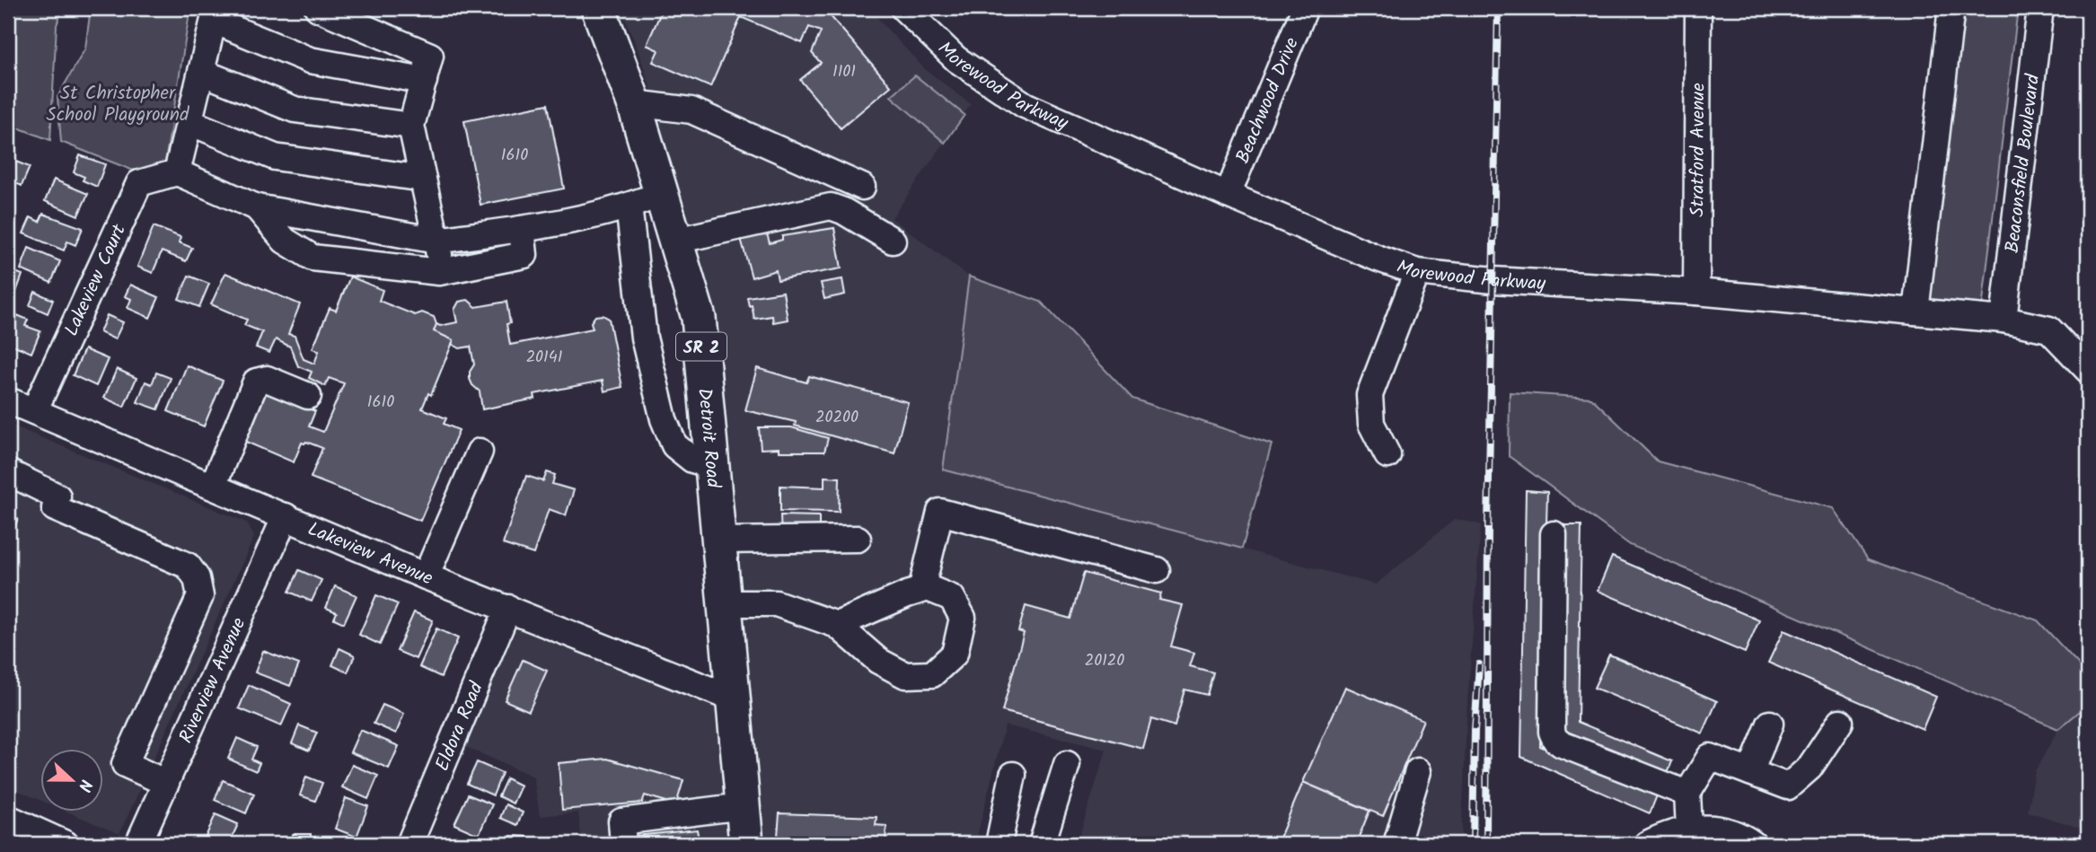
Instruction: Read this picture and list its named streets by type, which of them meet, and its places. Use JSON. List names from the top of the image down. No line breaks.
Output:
{"streets":{"main road":["SR 2","Detroit Road"],"street":["Morewood Parkway","Beachwood Drive","Stratford Avenue","Beaconsfield Boulevard","Lakeview Court","Lakeview Avenue","Riverview Avenue","Eldora Road"]},"crossings":[["Morewood Parkway","Beachwood Drive"],["Morewood Parkway","Stratford Avenue"],["Morewood Parkway","Beaconsfield Boulevard"],["Lakeview Court","Lakeview Avenue"],["Detroit Road","Lakeview Avenue"],["Lakeview Avenue","Riverview Avenue"],["Lakeview Avenue","Eldora Road"]],"parks":["St Christopher School Playground"],"house_numbers":["1101","1610","20141","1610","20200","20120"],"north":"right"}
